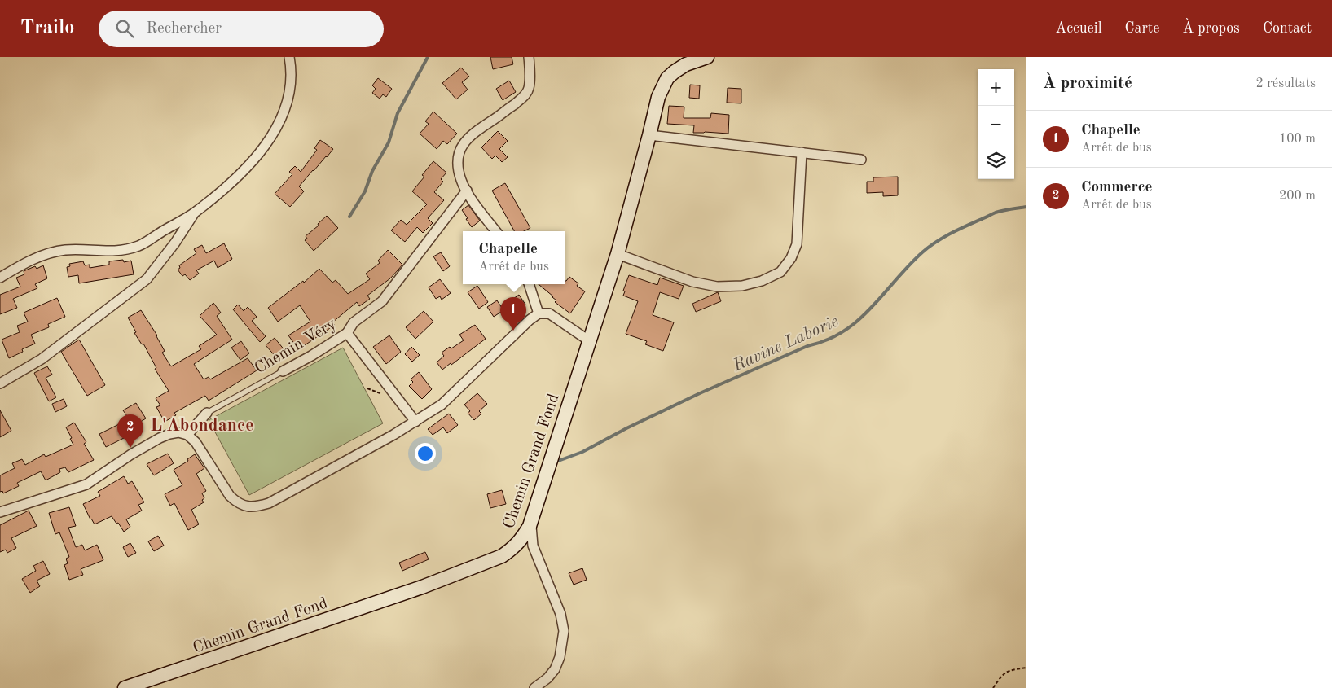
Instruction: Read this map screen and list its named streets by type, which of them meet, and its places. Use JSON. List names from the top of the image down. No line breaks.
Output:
{"streets":{"street":["Chemin Véry","Chemin Grand Fond"]},"districts":["L'Abondance"],"water":["Ravine Laborie"],"page":{"header":"Trailo","search":"Rechercher","nav":["Accueil","Carte","À propos","Contact"],"heading":["À proximité","2 résultats"],"map_buttons":["+","−"],"list":[{"mark":"1","name":"Chapelle","note":"Arrêt de bus","value":"100 m"},{"mark":"2","name":"Commerce","note":"Arrêt de bus","value":"200 m"}],"popup":["Chapelle","Arrêt de bus"],"pins":["1","2"]}}
